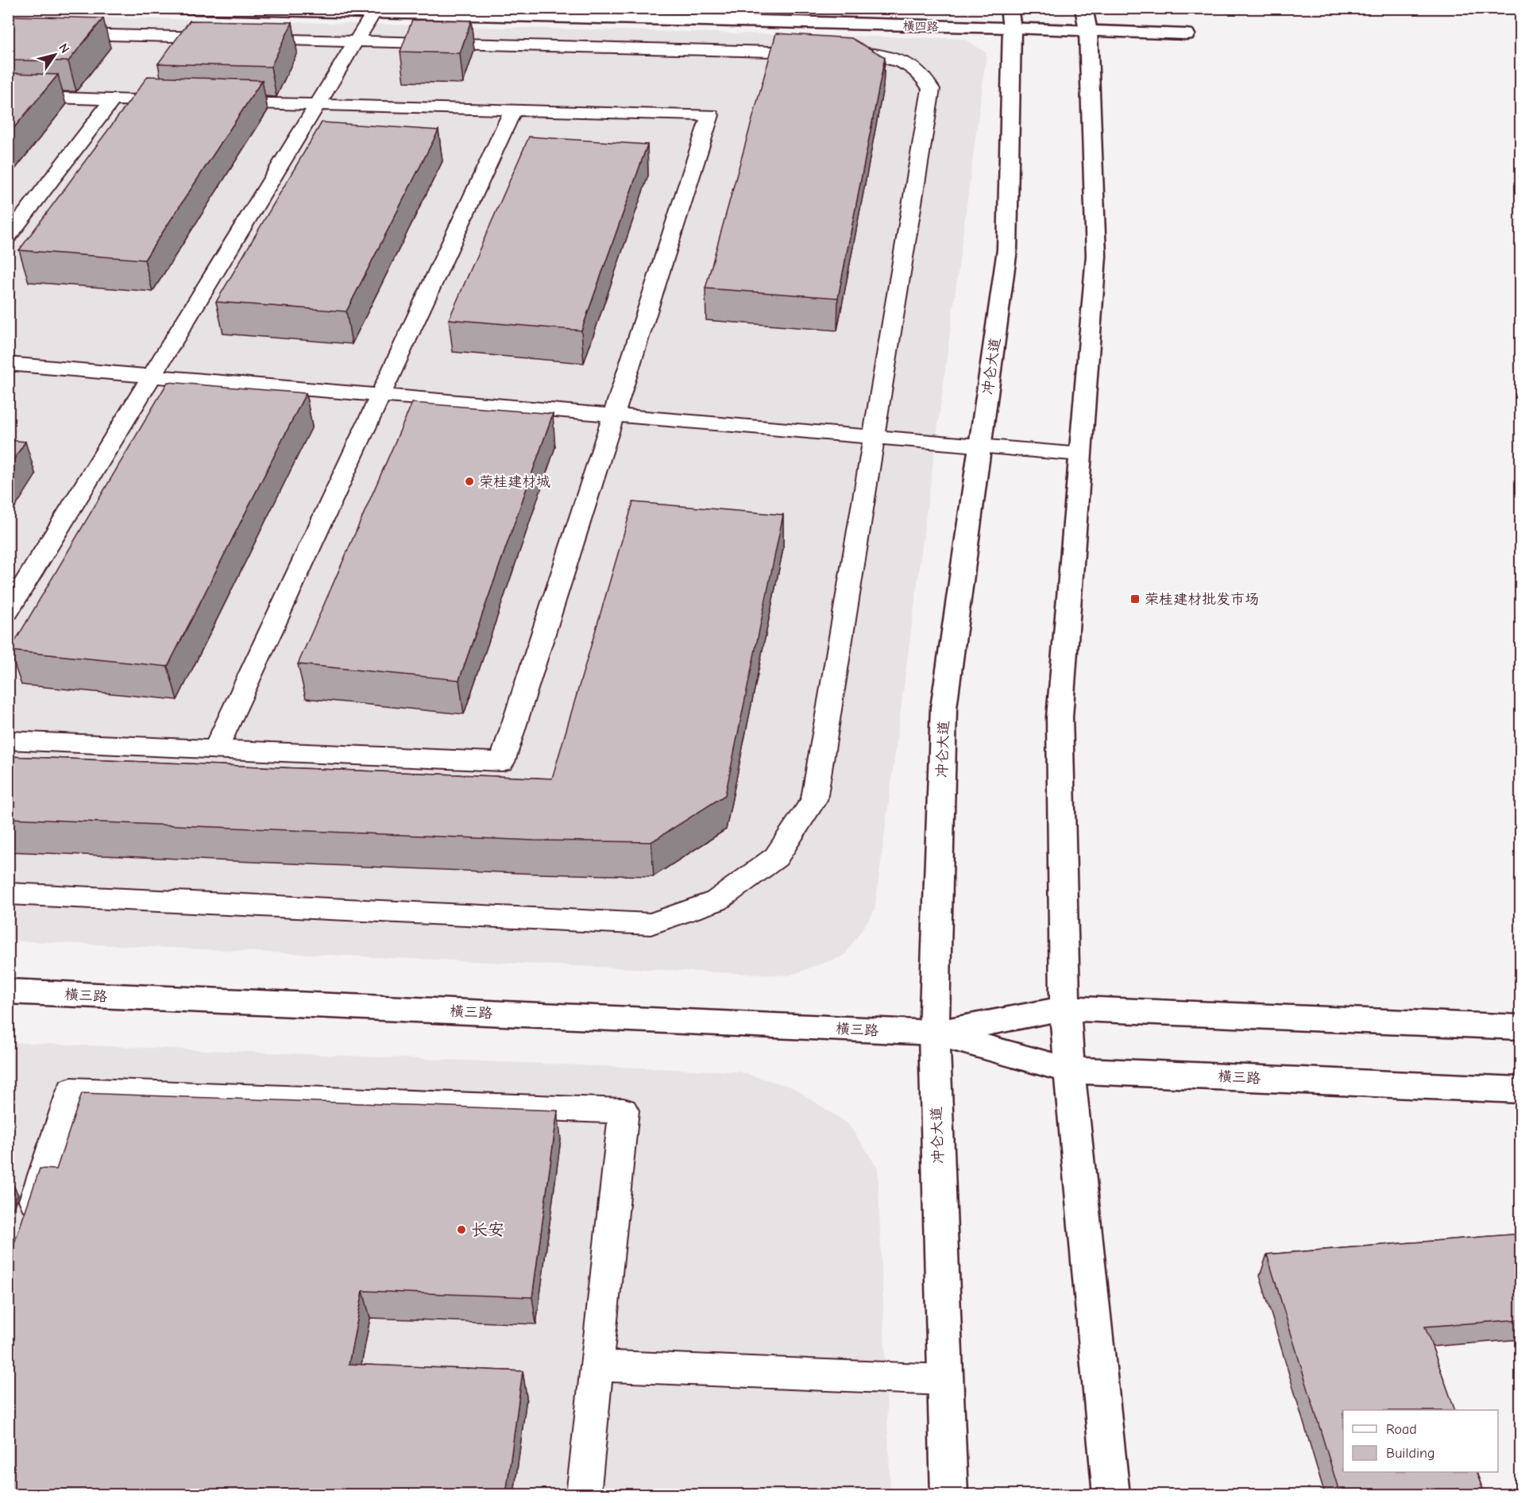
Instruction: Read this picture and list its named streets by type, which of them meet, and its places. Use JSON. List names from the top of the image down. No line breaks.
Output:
{"streets":{"main road":["横四路","冲仑大道","横三路"]},"crossings":[["横四路","冲仑大道"],["冲仑大道","横三路"]],"places":{"other":["荣桂建材城","长安"],"transit":["荣桂建材批发市场"]},"legend":["Road","Building"],"north":"top right"}
